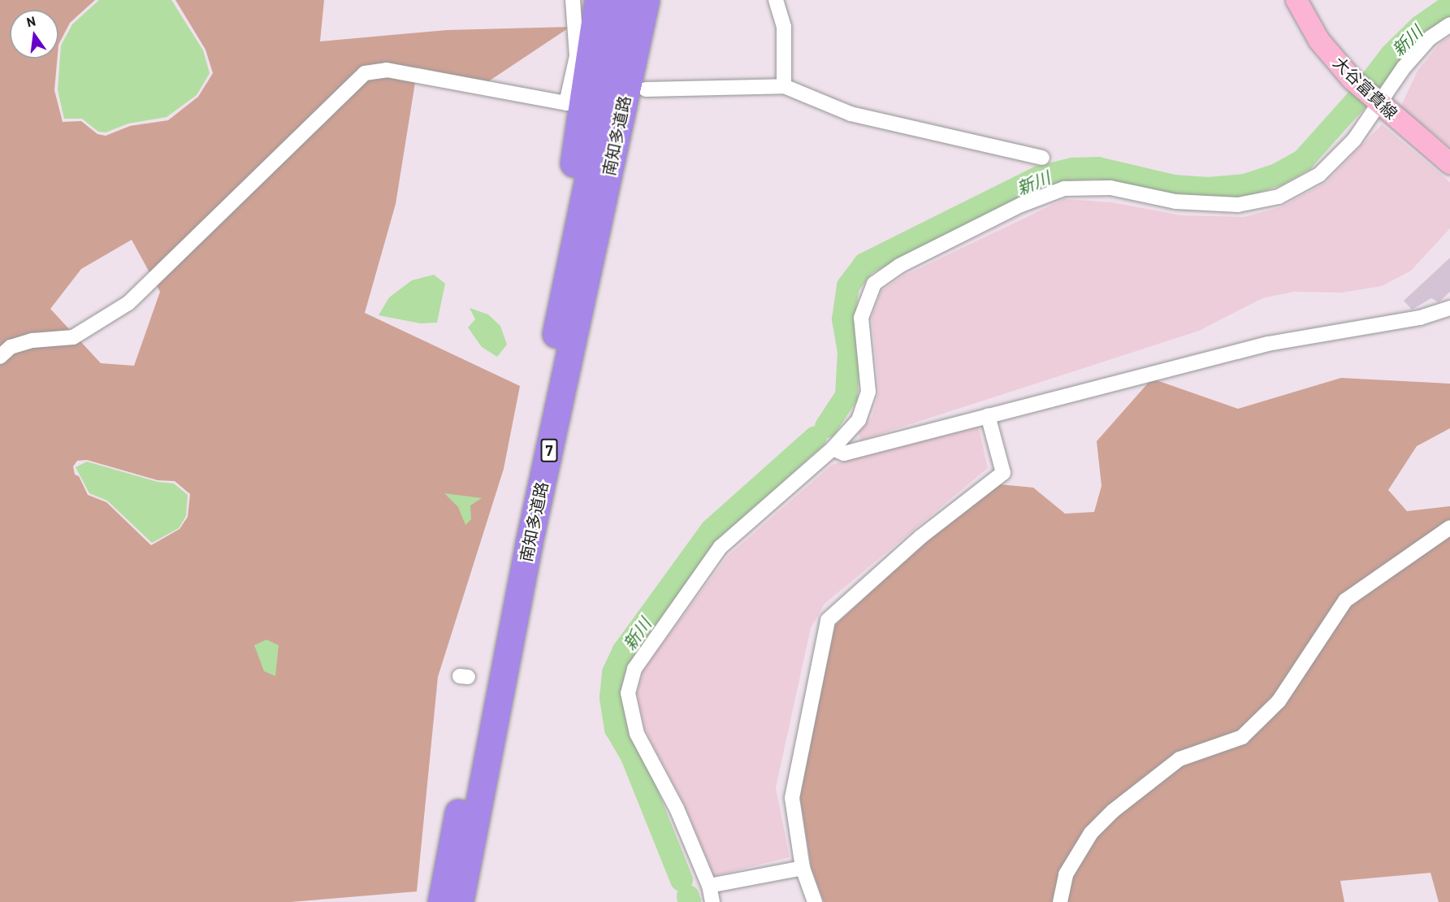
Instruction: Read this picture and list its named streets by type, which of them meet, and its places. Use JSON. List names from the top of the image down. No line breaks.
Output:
{"streets":{"highway":["南知多道路","7"],"main road":["大谷富貴線"]},"water":["新川"],"north":"top"}
